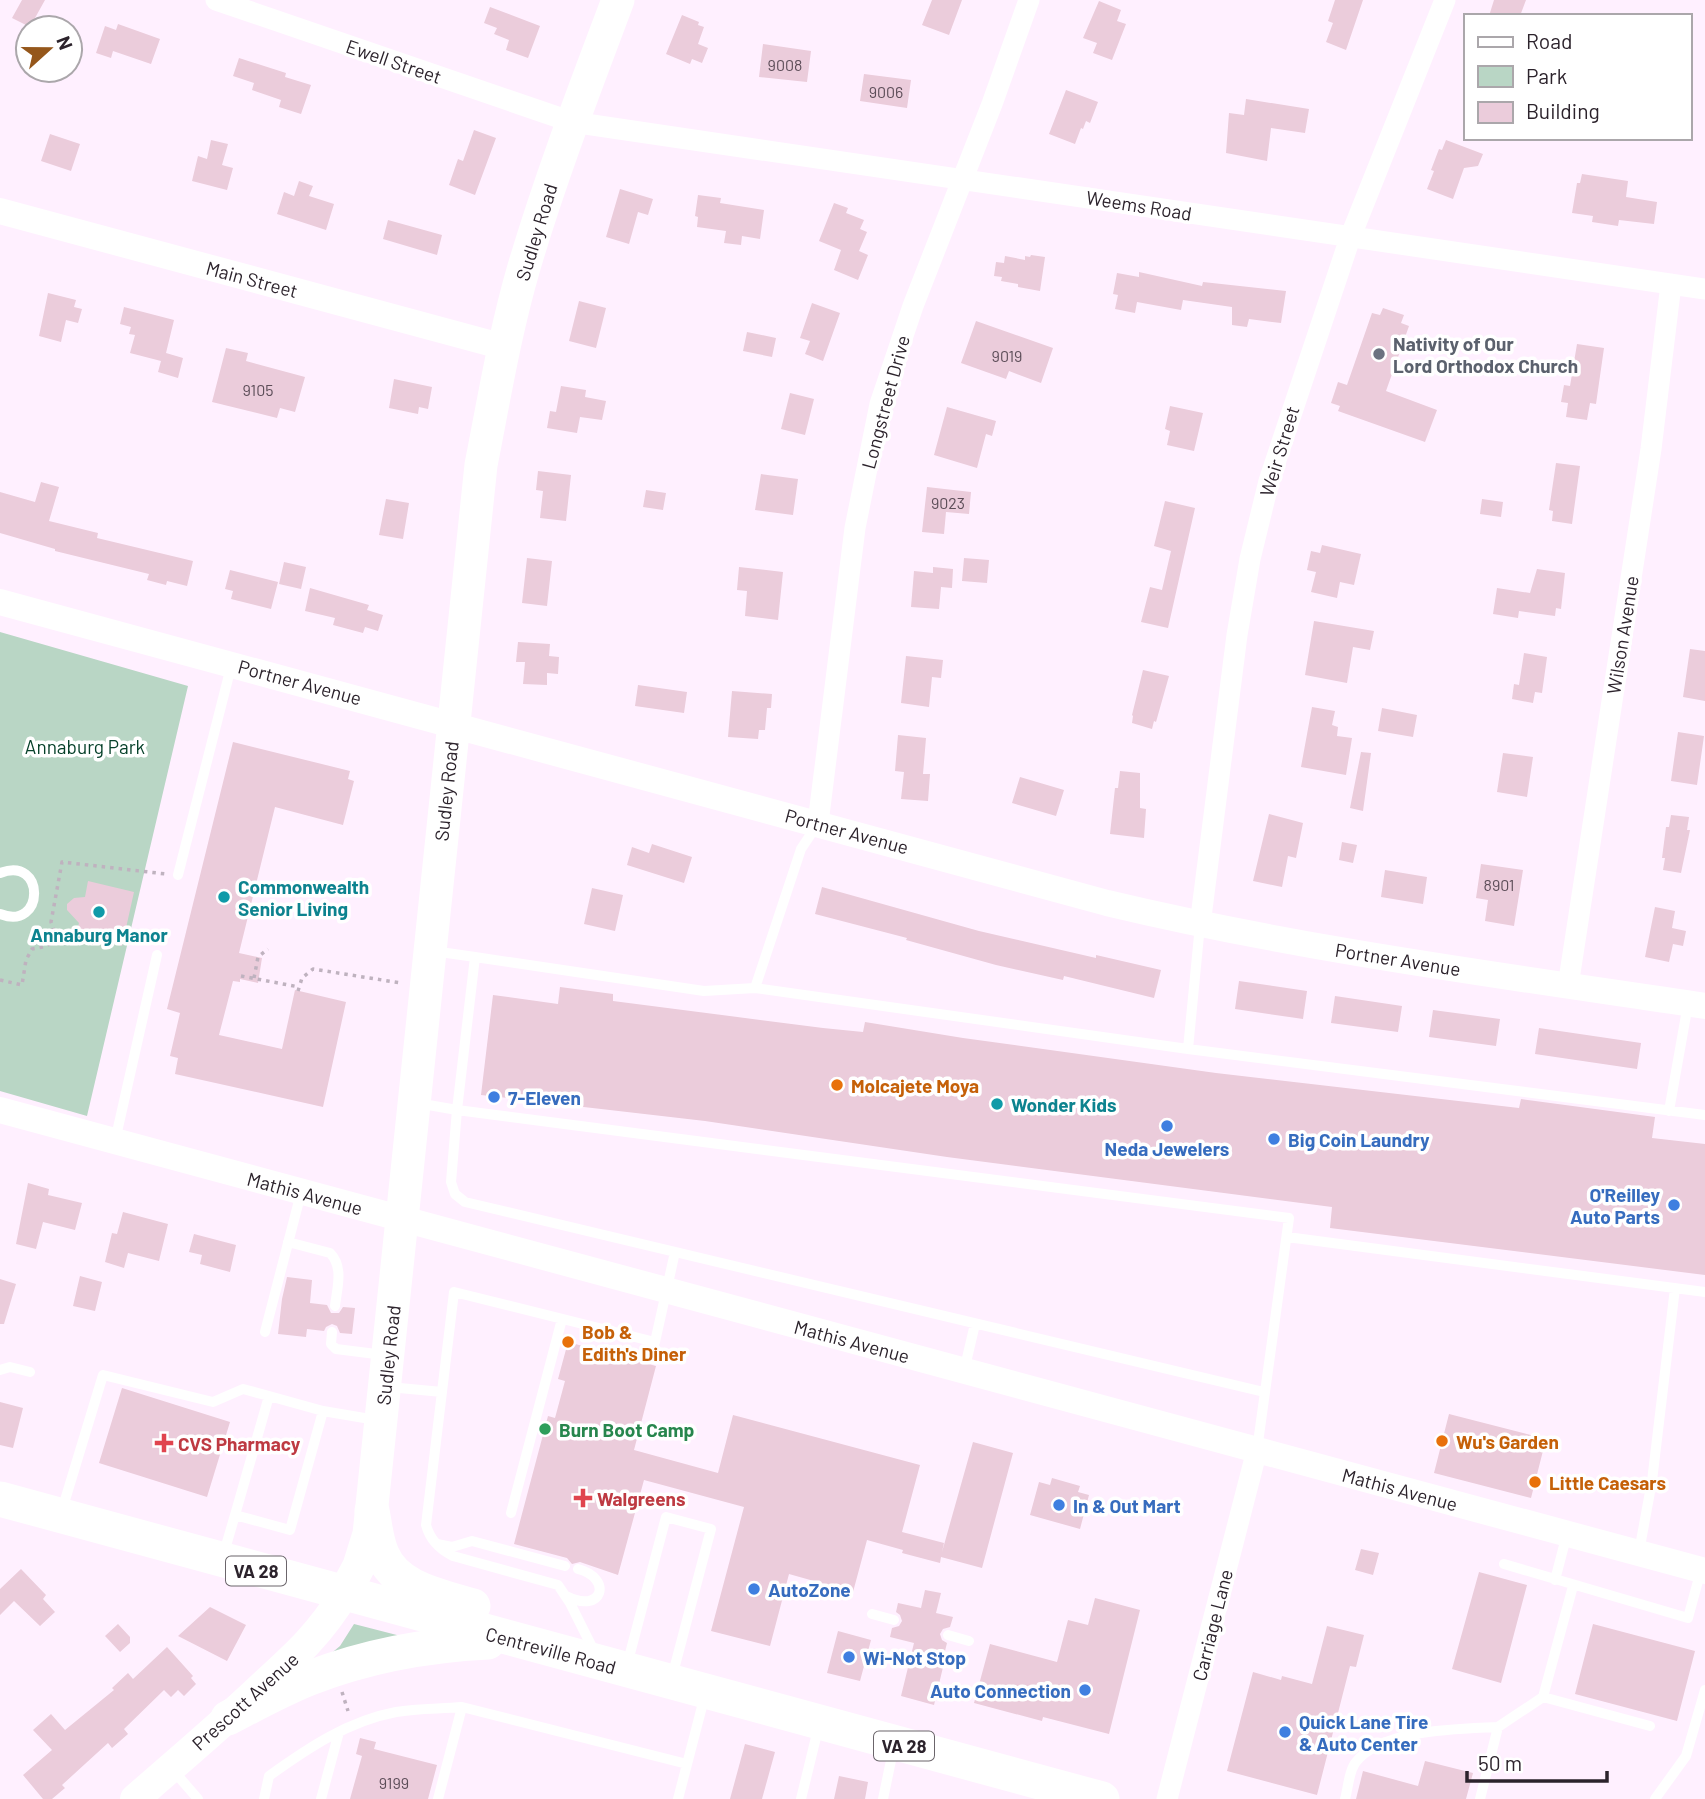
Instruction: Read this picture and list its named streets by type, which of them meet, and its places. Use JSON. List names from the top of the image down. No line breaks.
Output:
{"streets":{"highway":["VA 28","Centreville Road"],"main road":["Sudley Road","Prescott Avenue"],"street":["Ewell Street","Weems Road","Main Street","Longstreet Drive","Weir Street","Wilson Avenue","Portner Avenue","Mathis Avenue","Carriage Lane"]},"crossings":[["Ewell Street","Weems Road"],["Ewell Street","Sudley Road"],["Weems Road","Sudley Road"],["Weems Road","Longstreet Drive"],["Weems Road","Weir Street"],["Weems Road","Wilson Avenue"],["Sudley Road","Main Street"],["Sudley Road","Portner Avenue"],["Sudley Road","Mathis Avenue"],["Sudley Road","Centreville Road"],["Sudley Road","Prescott Avenue"],["Longstreet Drive","Portner Avenue"],["Weir Street","Portner Avenue"],["Wilson Avenue","Portner Avenue"],["Mathis Avenue","Carriage Lane"],["Centreville Road","Prescott Avenue"]],"parks":["Annaburg Park"],"places":{"other":["Nativity of Our Lord Orthodox Church","Commonwealth Senior Living","Annaburg Manor","Molcajete Moya","7-Eleven","Wonder Kids","Neda Jewelers","Big Coin Laundry","O'Reilley Auto Parts","Bob & Edith's Diner","Burn Boot Camp","Wu's Garden","Little Caesars","In & Out Mart","AutoZone","Wi-Not Stop","Auto Connection","Quick Lane Tire & Auto Center"],"health":["CVS Pharmacy","Walgreens"]},"house_numbers":["9008","9006","9019","9105","9023","8901","9199"],"legend":["Road","Park","Building"],"scale_bar":"50 m","north":"right"}
